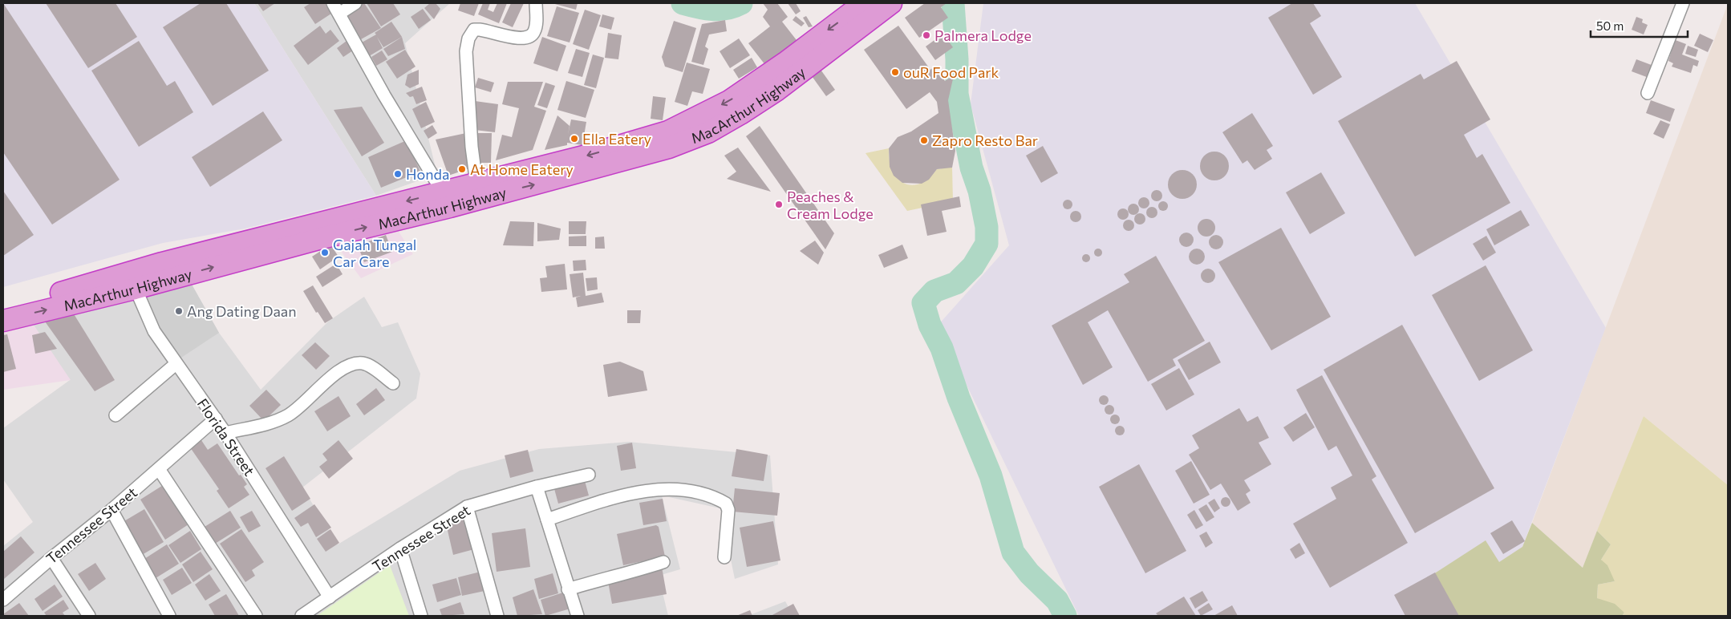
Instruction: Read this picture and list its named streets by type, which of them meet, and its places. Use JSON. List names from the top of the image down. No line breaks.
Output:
{"streets":{"highway":["MacArthur Highway"],"street":["Florida Street","Tennessee Street"]},"crossings":[["MacArthur Highway","Florida Street"],["Florida Street","Tennessee Street"]],"places":["Palmera Lodge","ouR Food Park","Ella Eatery","Zapro Resto Bar","At Home Eatery","Honda","Peaches & Cream Lodge","Gajah Tungal Car Care","Ang Dating Daan"],"scale_bar":"50 m"}
